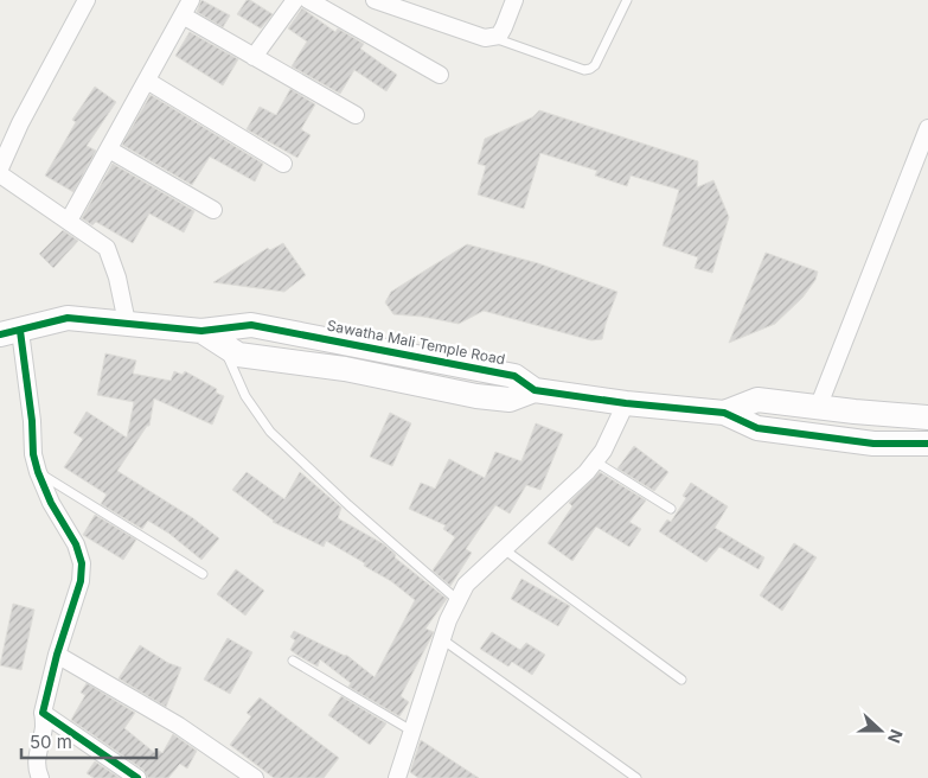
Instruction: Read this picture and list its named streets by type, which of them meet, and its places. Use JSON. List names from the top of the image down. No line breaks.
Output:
{"streets":{"street":["Sawatha Mali Temple Road"]},"scale_bar":"50 m","north":"right"}
